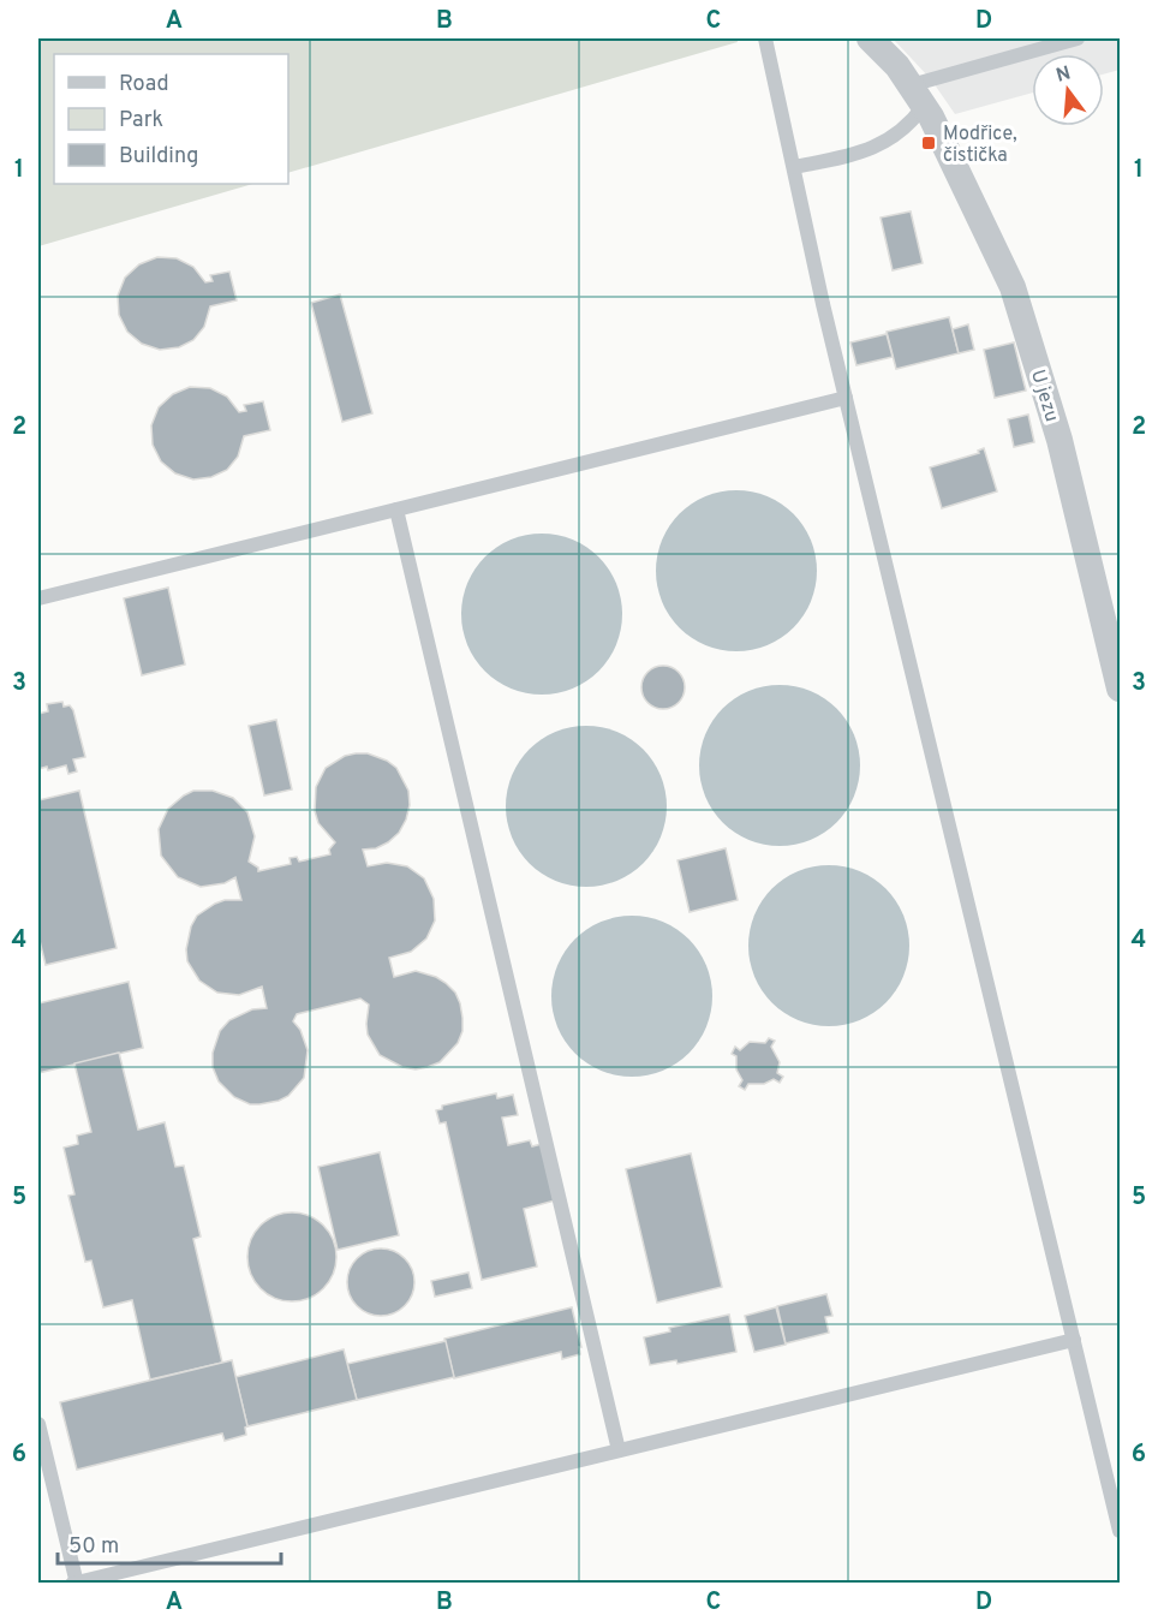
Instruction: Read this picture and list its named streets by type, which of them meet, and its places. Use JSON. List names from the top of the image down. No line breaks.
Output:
{"streets":{"street":["U jezu"]},"places":{"transit":["Modřice, čistička"]},"legend":["Road","Park","Building"],"scale_bar":"50 m","north":"top","grid":{"columns":["A","B","C","D"],"rows":["1","2","3","4","5","6"]}}
